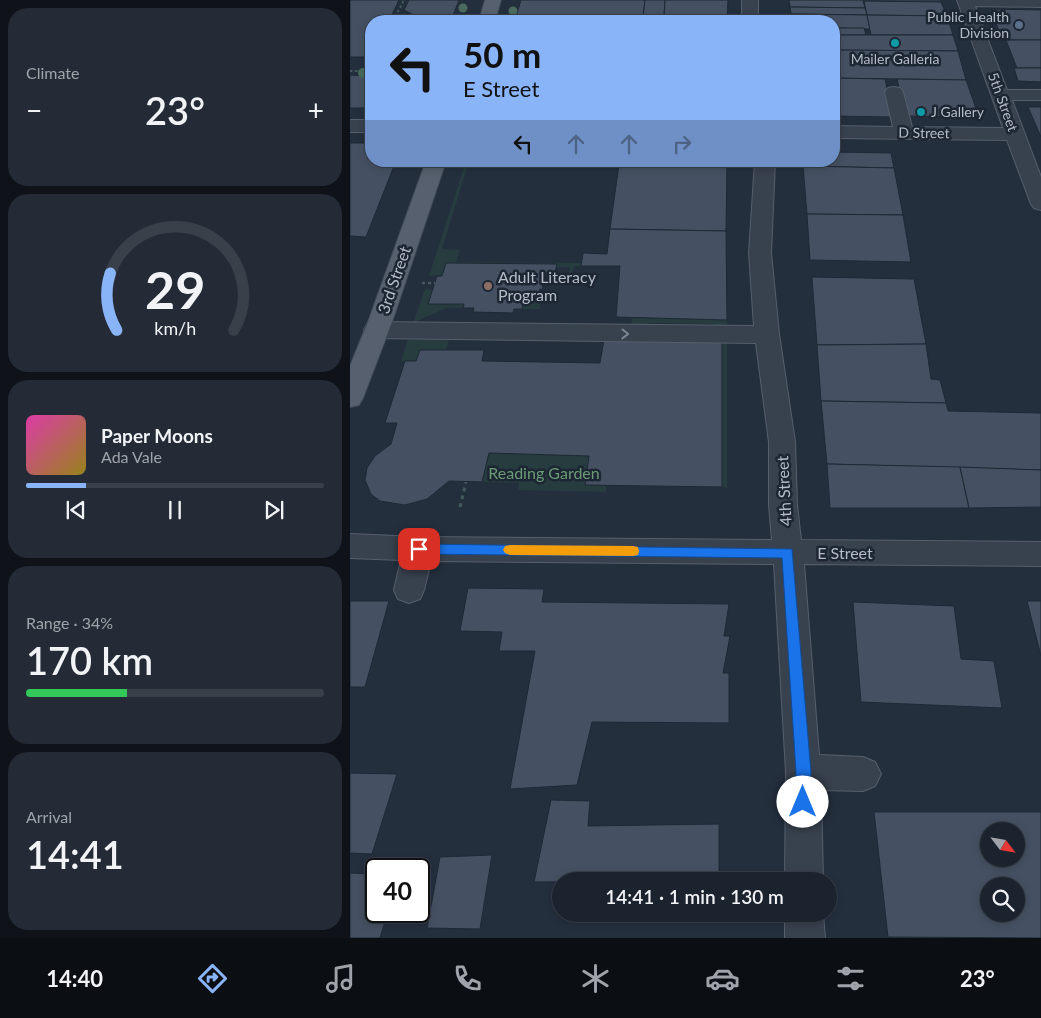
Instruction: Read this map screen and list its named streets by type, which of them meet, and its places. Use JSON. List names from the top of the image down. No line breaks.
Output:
{"streets":{"main road":["3rd Street"],"street":["5th Street","D Street","4th Street","E Street"]},"crossings":[["5th Street","D Street"],["4th Street","E Street"]],"parks":["Reading Garden"],"places":["Public Health Division","Mailer Galleria","J Gallery","Adult Literacy Program"],"north":"bottom right","page":{"tile":["Climate",["Range · 34%","170 km"],["Arrival","14:41"]],"turn":["50 m","E Street"],"heat":["−","23°","+"],"song":["Paper Moons","Ada Vale"],"limit":"40","trip":"14:41 · 1 min · 130 m","tabs":["14:40","23°"],"gauge":["29","km/h"]}}
